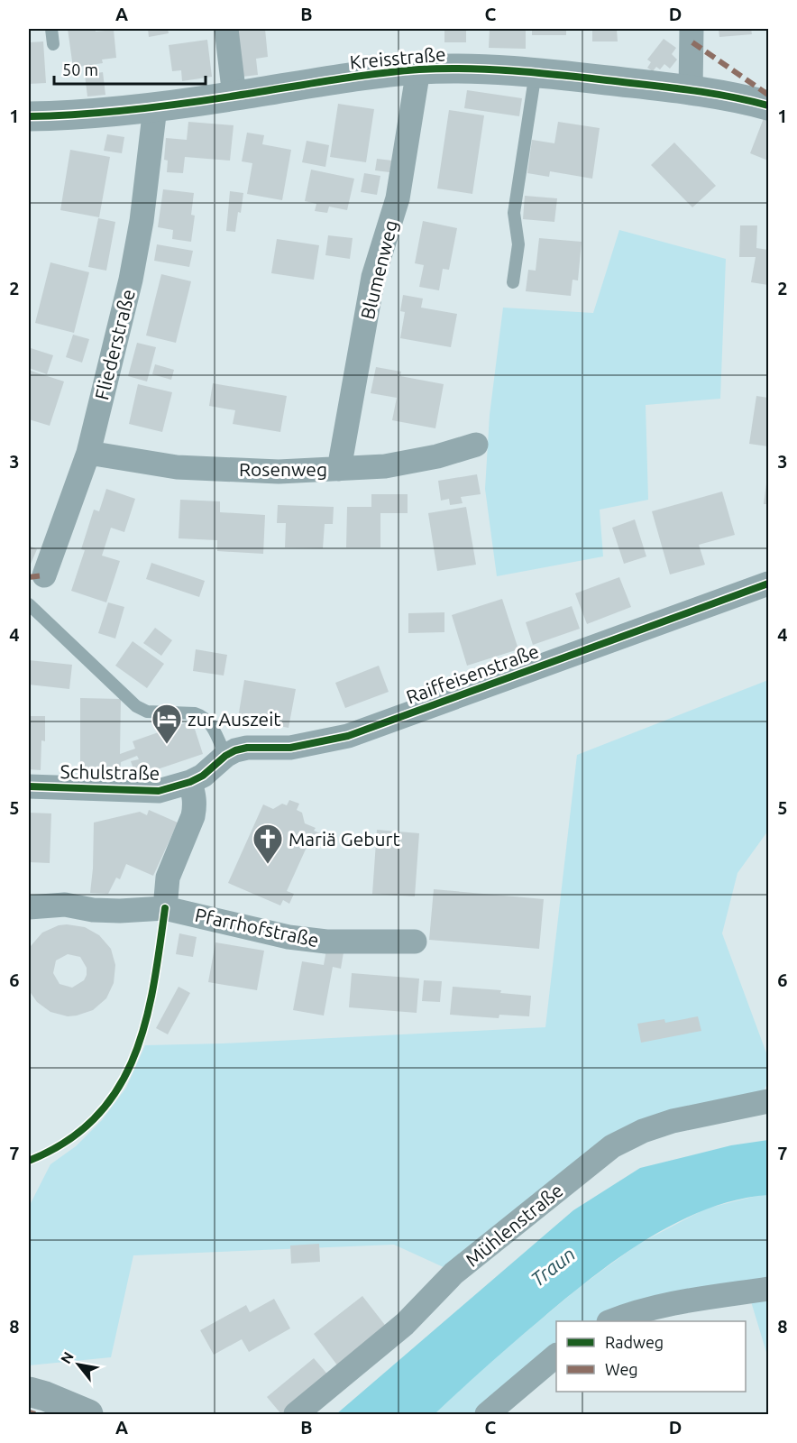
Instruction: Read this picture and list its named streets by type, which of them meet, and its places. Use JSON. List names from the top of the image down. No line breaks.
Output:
{"streets":{"street":["Kreisstraße","Blumenweg","Fliederstraße","Rosenweg","Raiffeisenstraße","Schulstraße","Pfarrhofstraße","Mühlenstraße"]},"crossings":[["Kreisstraße","Blumenweg"],["Kreisstraße","Fliederstraße"],["Blumenweg","Rosenweg"],["Fliederstraße","Rosenweg"],["Raiffeisenstraße","Schulstraße"]],"water":["Traun"],"places":{"hotel":["zur Auszeit"],"church":["Mariä Geburt"]},"legend":["Radweg","Weg"],"scale_bar":"50 m","north":"top left","grid":{"columns":["A","B","C","D"],"rows":["1","2","3","4","5","6","7","8"]}}
